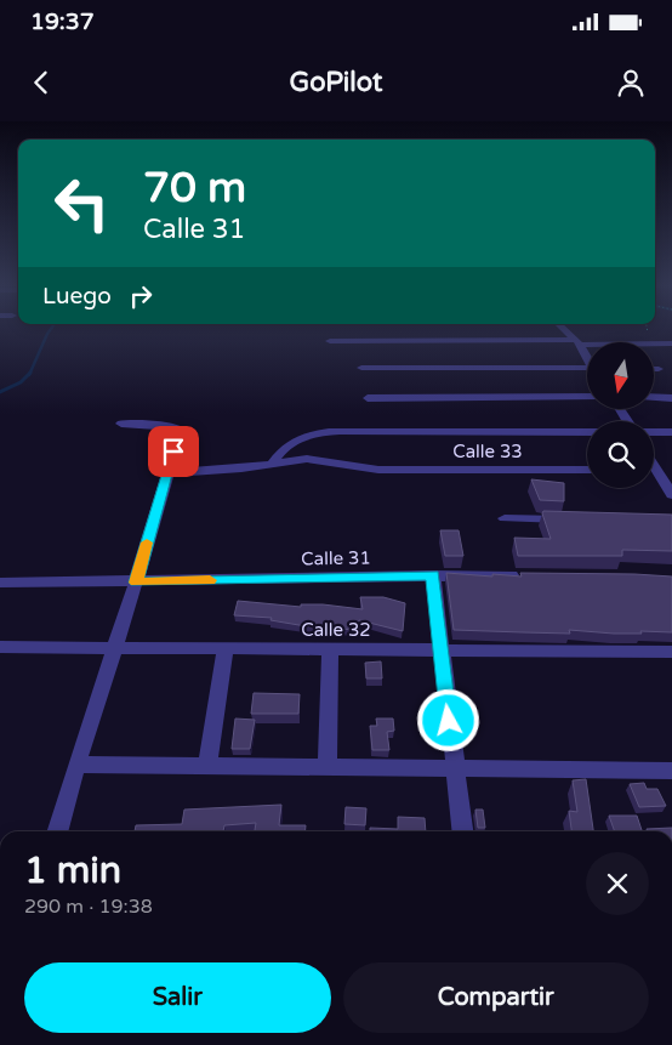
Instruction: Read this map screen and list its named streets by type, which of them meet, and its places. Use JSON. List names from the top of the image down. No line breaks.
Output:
{"streets":{"street":["Calle 33","Calle 31","Calle 32"]},"north":"bottom","page":{"status":"19:37","header":"GoPilot","turn":["70 m","Calle 31"],"then":"Luego","heading":["1 min","290 m · 19:38"],"buttons":["Salir","Compartir"]}}
